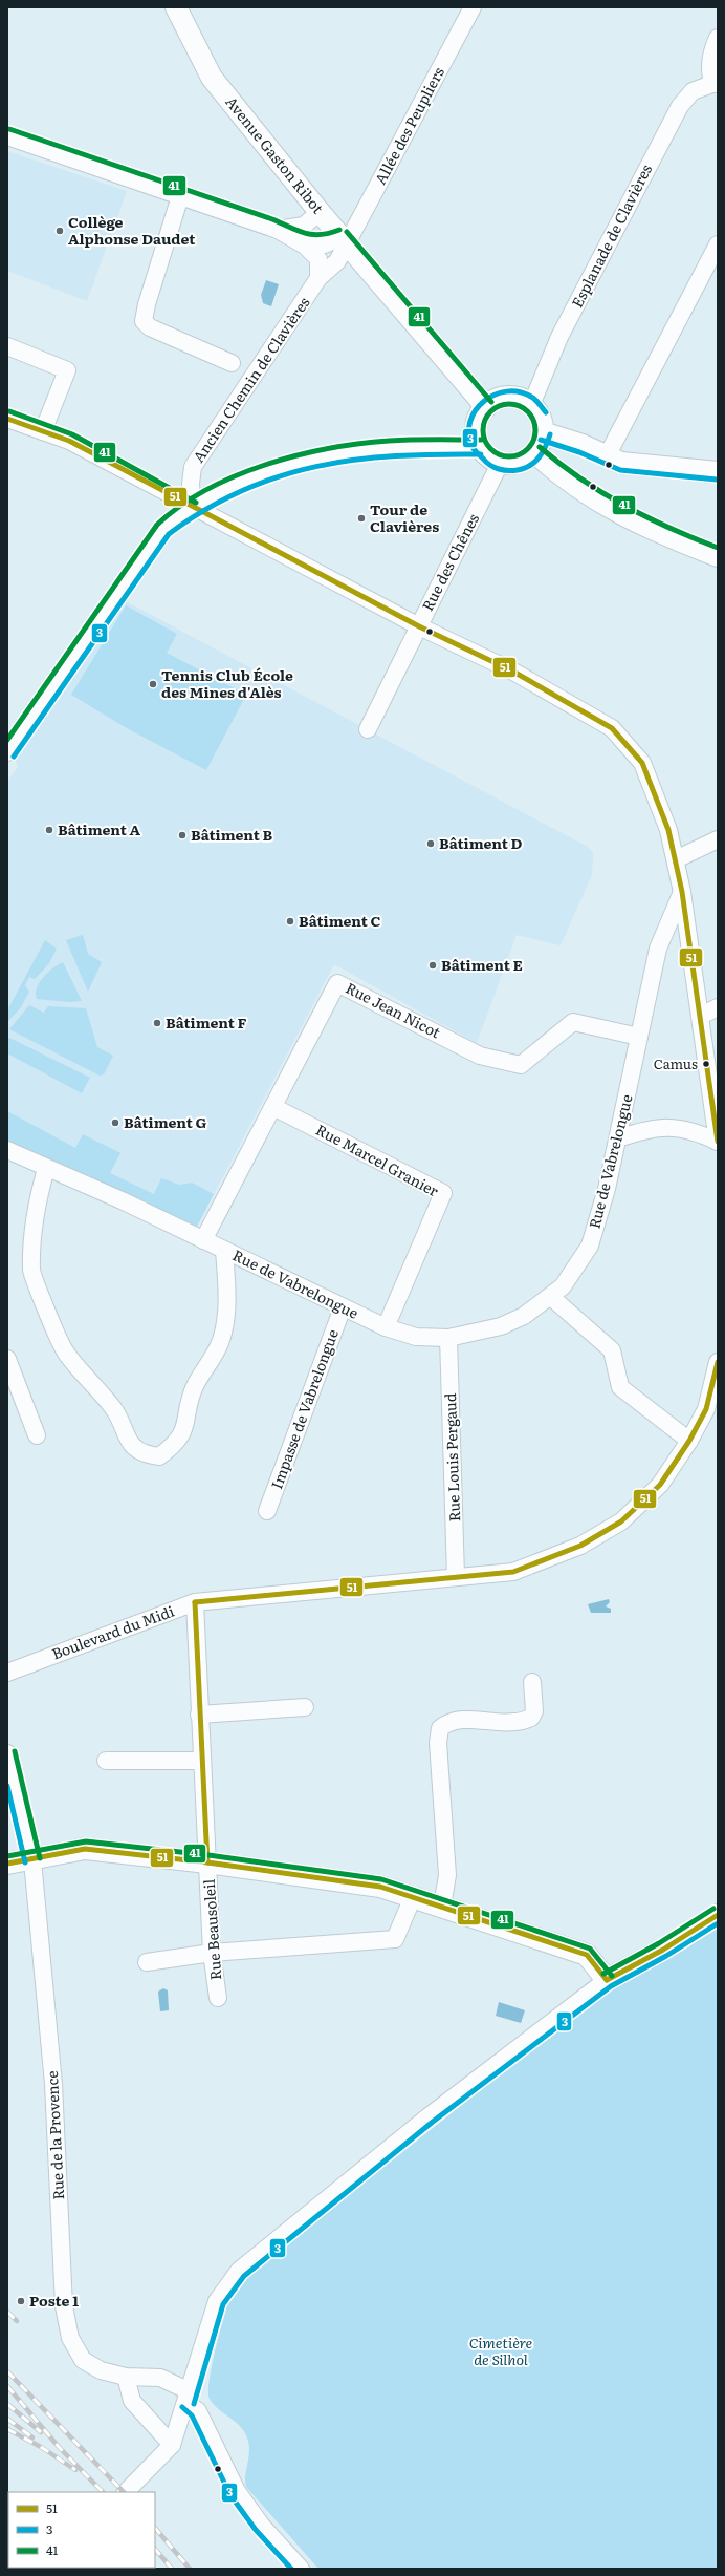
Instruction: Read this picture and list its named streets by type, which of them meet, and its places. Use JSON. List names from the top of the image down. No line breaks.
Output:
{"streets":{"street":["Allée des Peupliers","Avenue Gaston Ribot","Esplanade de Clavières","Ancien Chemin de Clavières","Rue des Chênes","Rue Jean Nicot","Rue Marcel Granier","Rue de Vabrelongue","Impasse de Vabrelongue","Rue Louis Pergaud","Boulevard du Midi","Rue Beausoleil","Rue de la Provence"]},"crossings":[["Allée des Peupliers","Avenue Gaston Ribot"],["Allée des Peupliers","Ancien Chemin de Clavières"],["Avenue Gaston Ribot","Esplanade de Clavières"],["Avenue Gaston Ribot","Rue des Chênes"],["Esplanade de Clavières","Rue des Chênes"],["Rue Jean Nicot","Rue Marcel Granier"],["Rue Jean Nicot","Rue de Vabrelongue"],["Rue Marcel Granier","Rue de Vabrelongue"],["Rue de Vabrelongue","Impasse de Vabrelongue"],["Rue de Vabrelongue","Rue Louis Pergaud"],["Rue Louis Pergaud","Boulevard du Midi"],["Boulevard du Midi","Rue Beausoleil"]],"parks":["Cimetière de Silhol"],"places":["Collège Alphonse Daudet","Tour de Clavières","Tennis Club École des Mines d'Alès","Bâtiment A","Bâtiment B","Bâtiment D","Bâtiment C","Bâtiment E","Bâtiment F","Camus","Bâtiment G","Poste 1"],"lines":["transit line 41","transit line 3","transit line 51"],"legend":["51","3","41"]}
